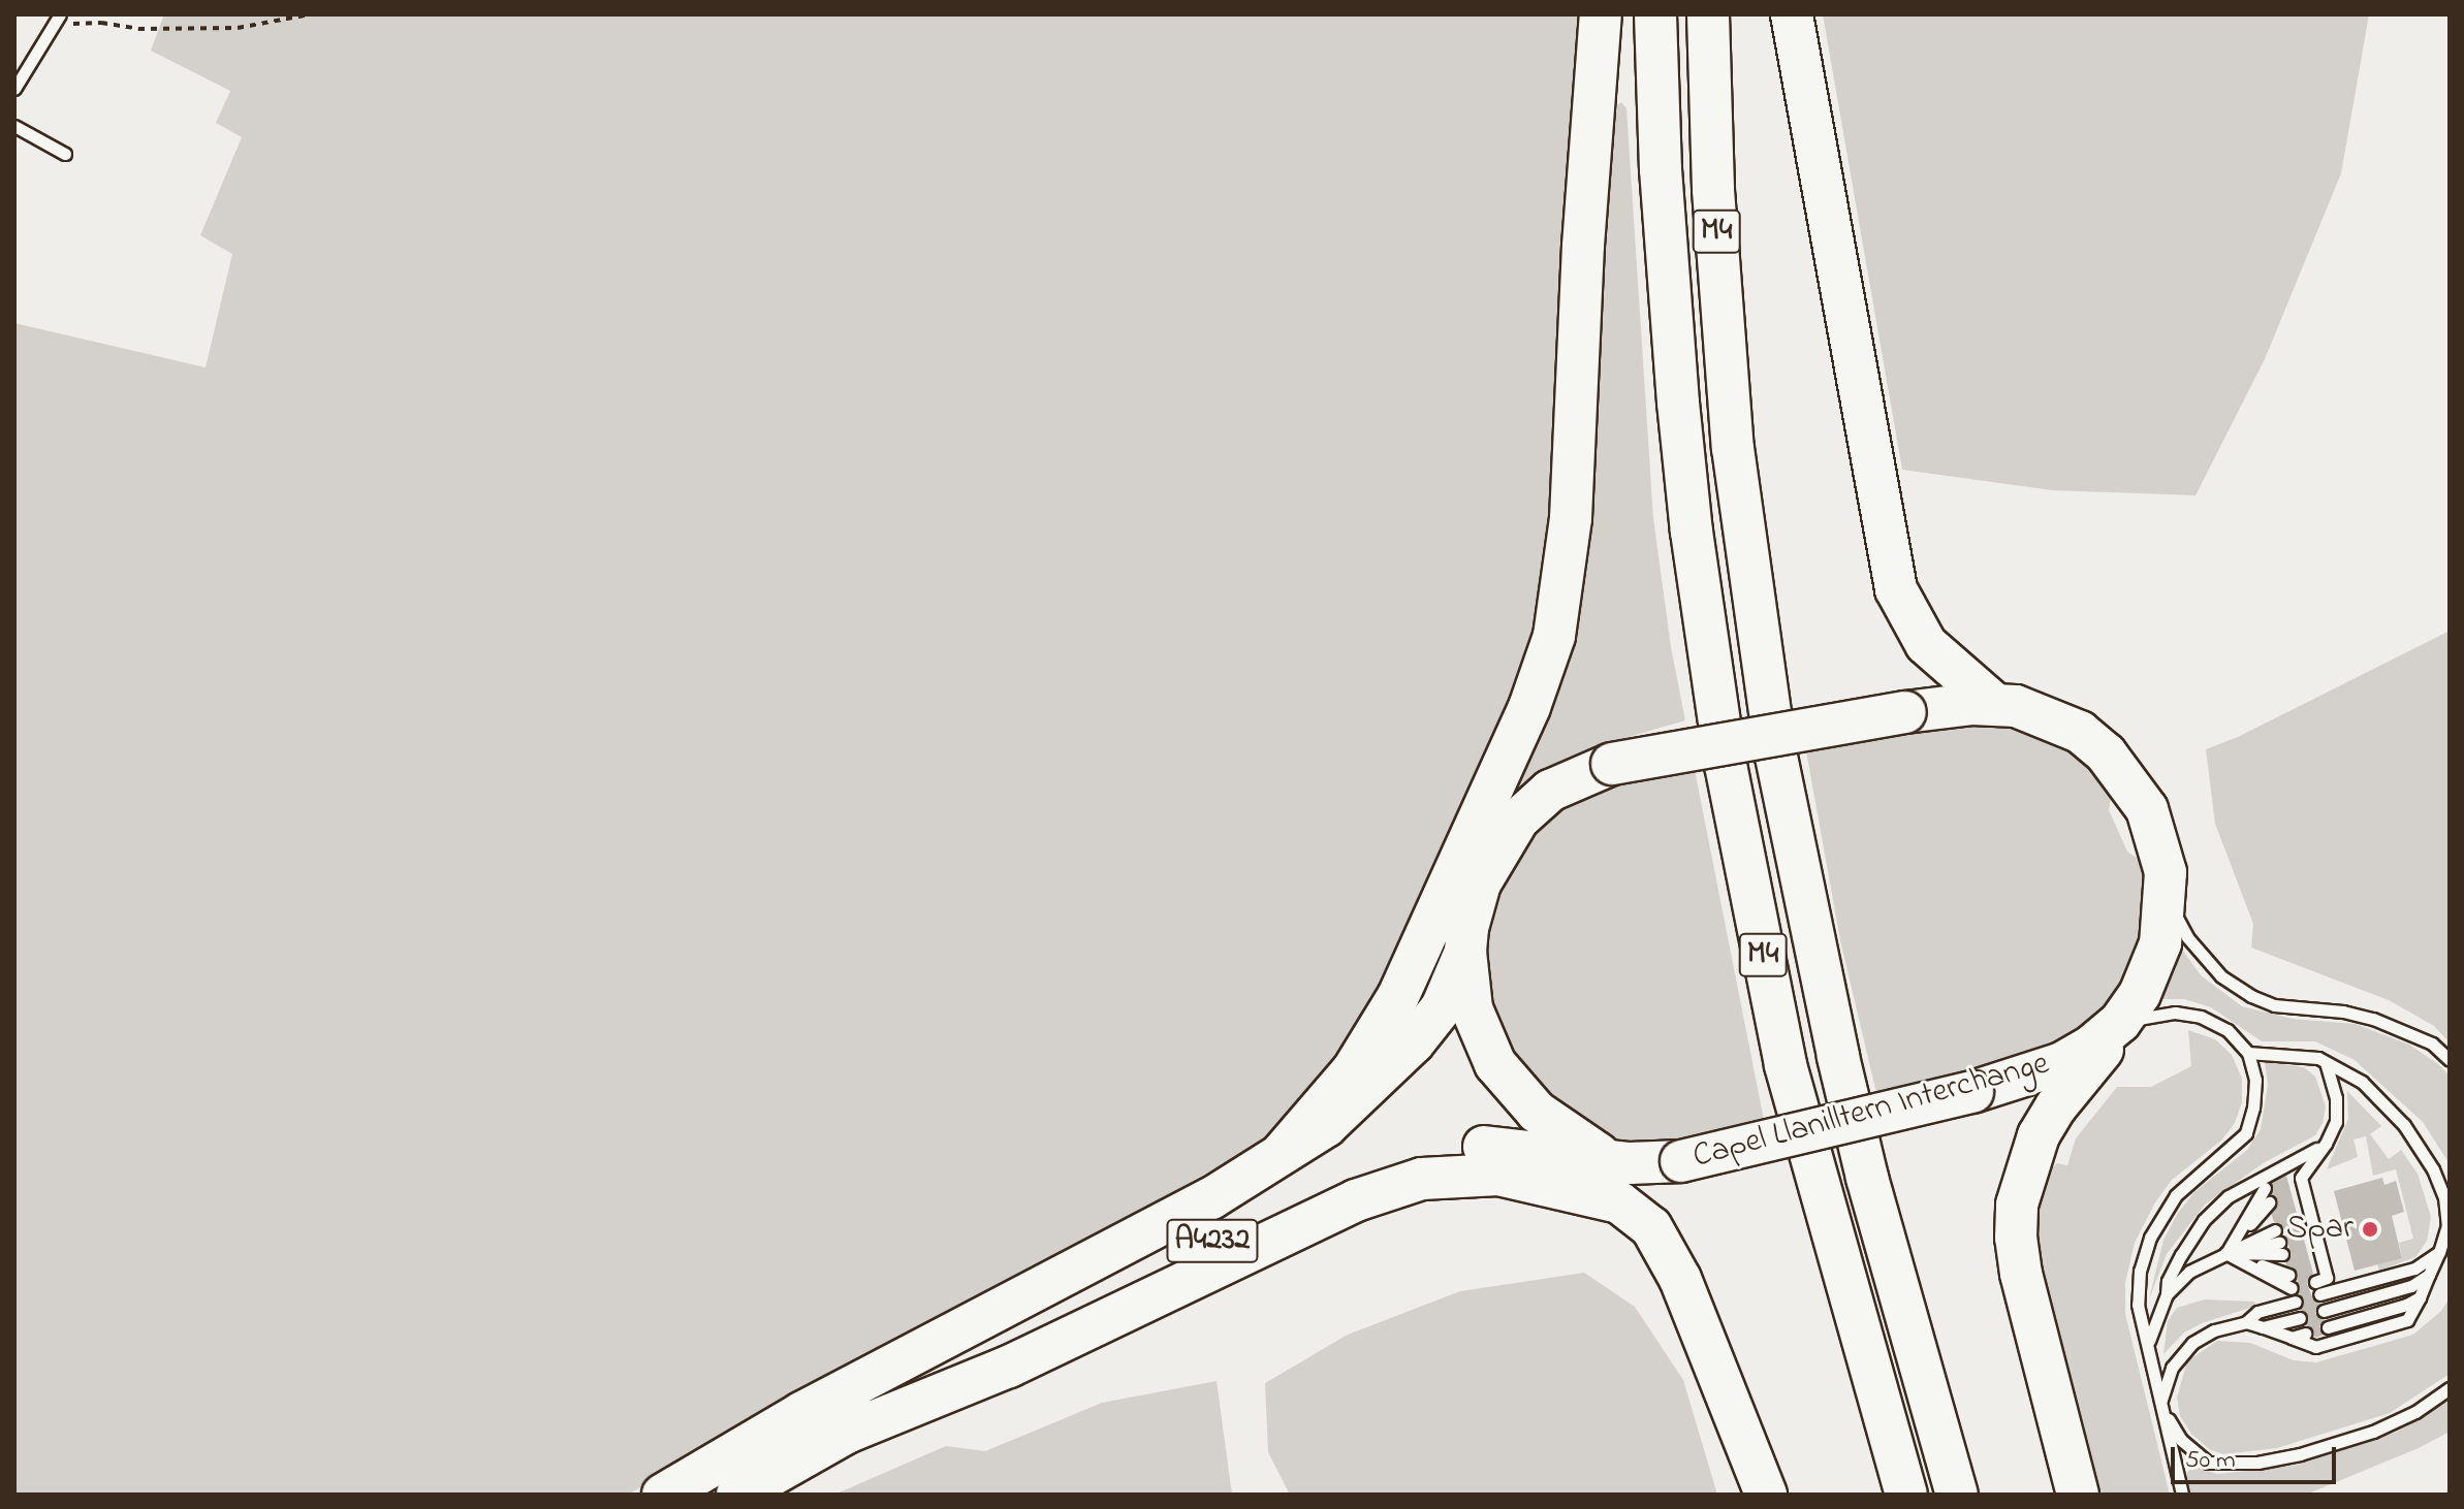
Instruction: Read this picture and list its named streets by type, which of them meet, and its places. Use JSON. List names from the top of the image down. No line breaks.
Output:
{"streets":{"highway":["M4","Capel Llanilltern Interchange","A4232"]},"crossings":[["Capel Llanilltern Interchange","A4232"]],"places":["Spar"],"scale_bar":"50 m"}
